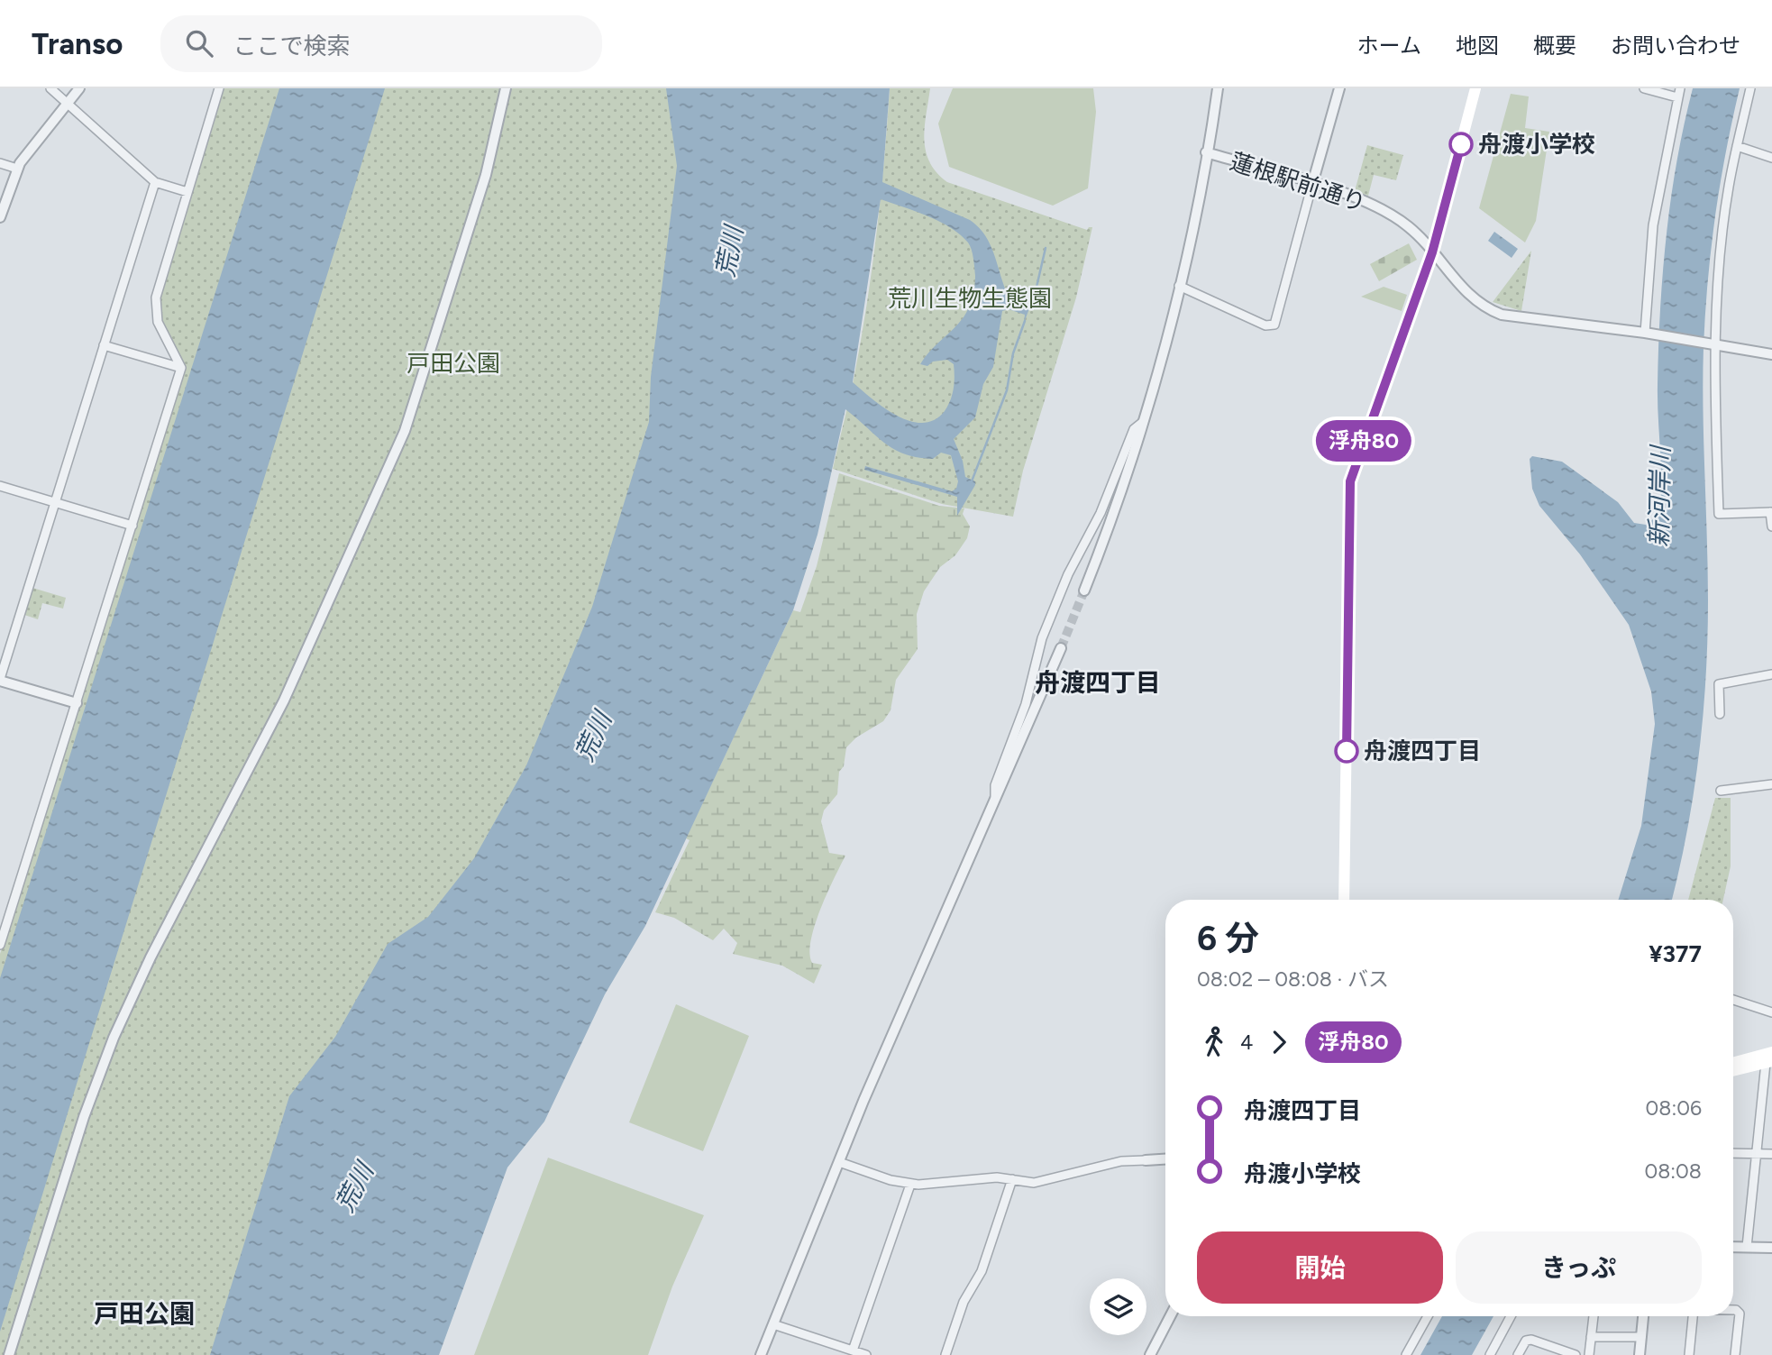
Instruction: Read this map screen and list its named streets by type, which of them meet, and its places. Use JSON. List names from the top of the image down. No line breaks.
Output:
{"streets":{"street":["蓮根駅前通り"]},"districts":["舟渡四丁目","戸田公園"],"water":["荒川","新河岸川"],"parks":["荒川生物生態園","戸田公園"],"places":["舟渡小学校","舟渡四丁目"],"lines":["bus line 浮舟80"],"page":{"header":"Transo","search":"ここで検索","nav":["ホーム","地図","概要","お問い合わせ"],"on_map":"浮舟80","heading":["6 分","08:02 – 08:08 · バス","¥377"],"legs":["4","浮舟80"],"list":[{"name":"舟渡四丁目","value":"08:06"},{"name":"舟渡小学校","value":"08:08"}],"buttons":["開始","きっぷ"]}}
